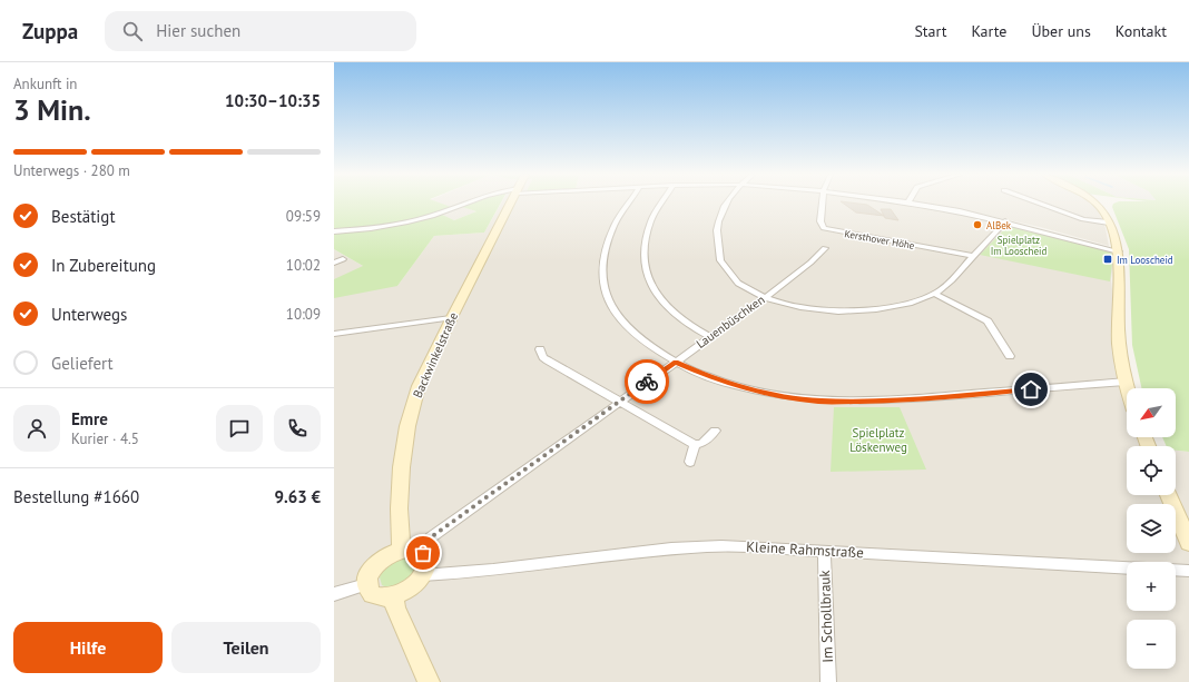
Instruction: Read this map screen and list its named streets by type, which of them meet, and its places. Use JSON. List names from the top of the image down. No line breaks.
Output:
{"streets":{"main road":["Backwinkelstraße"],"street":["Kersthover Höhe","Lauenbüschken","Kleine Rahmstraße","Im Schollbrauk"]},"crossings":[["Lauenbüschken","Backwinkelstraße"],["Lauenbüschken","Kleine Rahmstraße"],["Backwinkelstraße","Kleine Rahmstraße"],["Kleine Rahmstraße","Im Schollbrauk"]],"parks":["Spielplatz Im Looscheid","Spielplatz Löskenweg"],"places":{"other":["AlBek"],"transit":["Im Looscheid"]},"north":"bottom left","page":{"header":"Zuppa","search":"Hier suchen","nav":["Start","Karte","Über uns","Kontakt"],"heading":["3 Min.","Ankunft in","10:30–10:35"],"panel":["Emre","Kurier · 4.5","Bestellung #1660","9.63 €"],"bar":"Unterwegs · 280 m","list":[["Bestätigt","09:59"],["In Zubereitung","10:02"],["Unterwegs","10:09"],"Geliefert"],"map_buttons":["+","−"],"buttons":["Hilfe","Teilen"]}}
